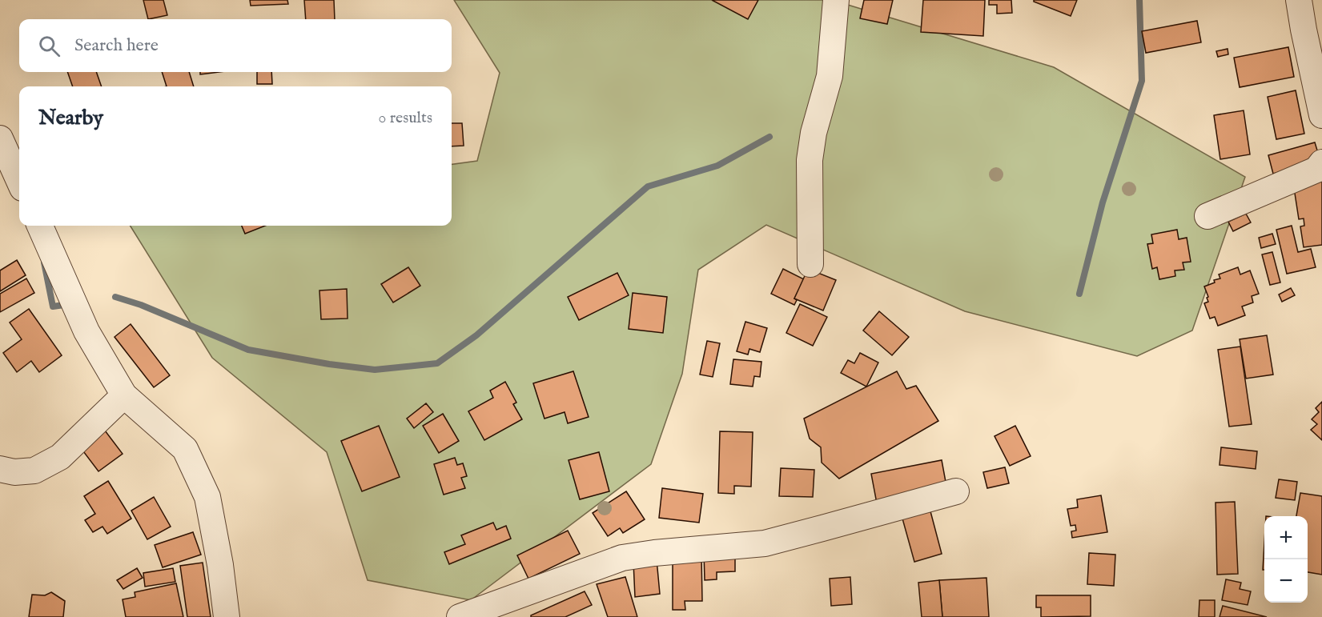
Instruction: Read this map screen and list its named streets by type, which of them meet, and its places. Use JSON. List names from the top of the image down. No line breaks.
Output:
{"page":{"search":"Search here","heading":["Nearby","0 results"],"map_buttons":["+","−"]}}
